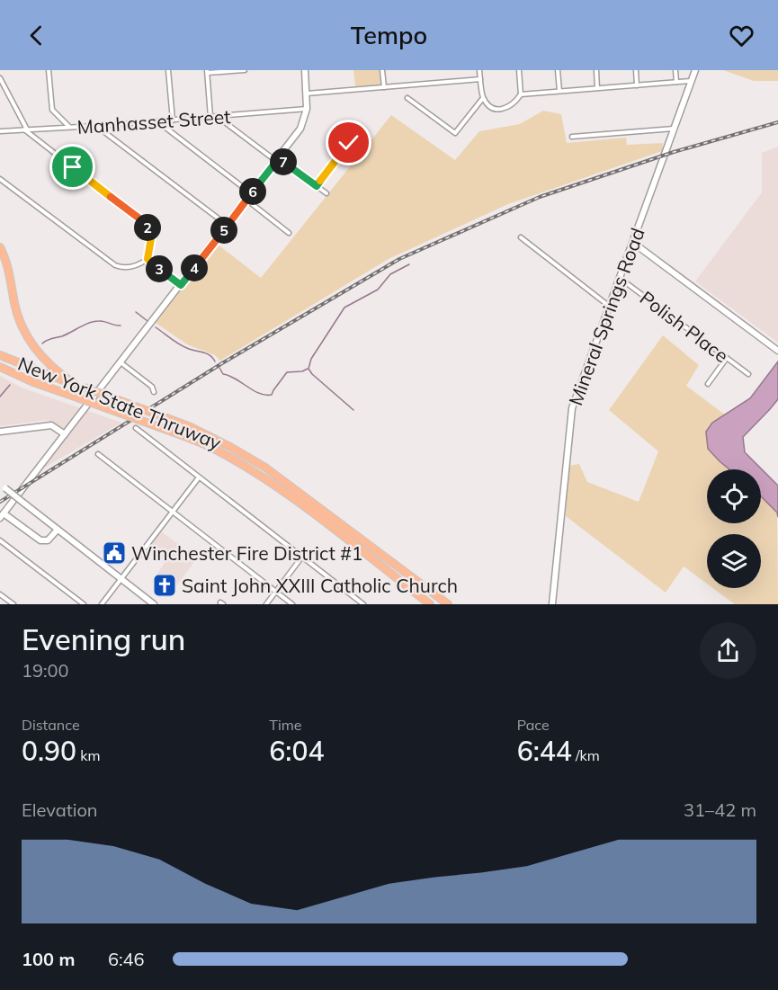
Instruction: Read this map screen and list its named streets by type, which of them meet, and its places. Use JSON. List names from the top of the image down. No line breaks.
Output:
{"streets":{"highway":["New York State Thruway"],"street":["Manhasset Street","Mineral Springs Road","Polish Place"]},"crossings":[["Mineral Springs Road","Polish Place"]],"places":{"public building":["Winchester Fire District #1"],"church":["Saint John XXIII Catholic Church"]},"page":{"header":"Tempo","pins":["7","6","2","5","4","3"],"heading":["Evening run","19:00"],"stats":[["Distance","0.90 km"],["Time","6:04"],["Pace","6:44 /km"]],"chart":["Elevation","31–42 m"],"list":[{"name":"100 m","note":"6:46"}]}}
